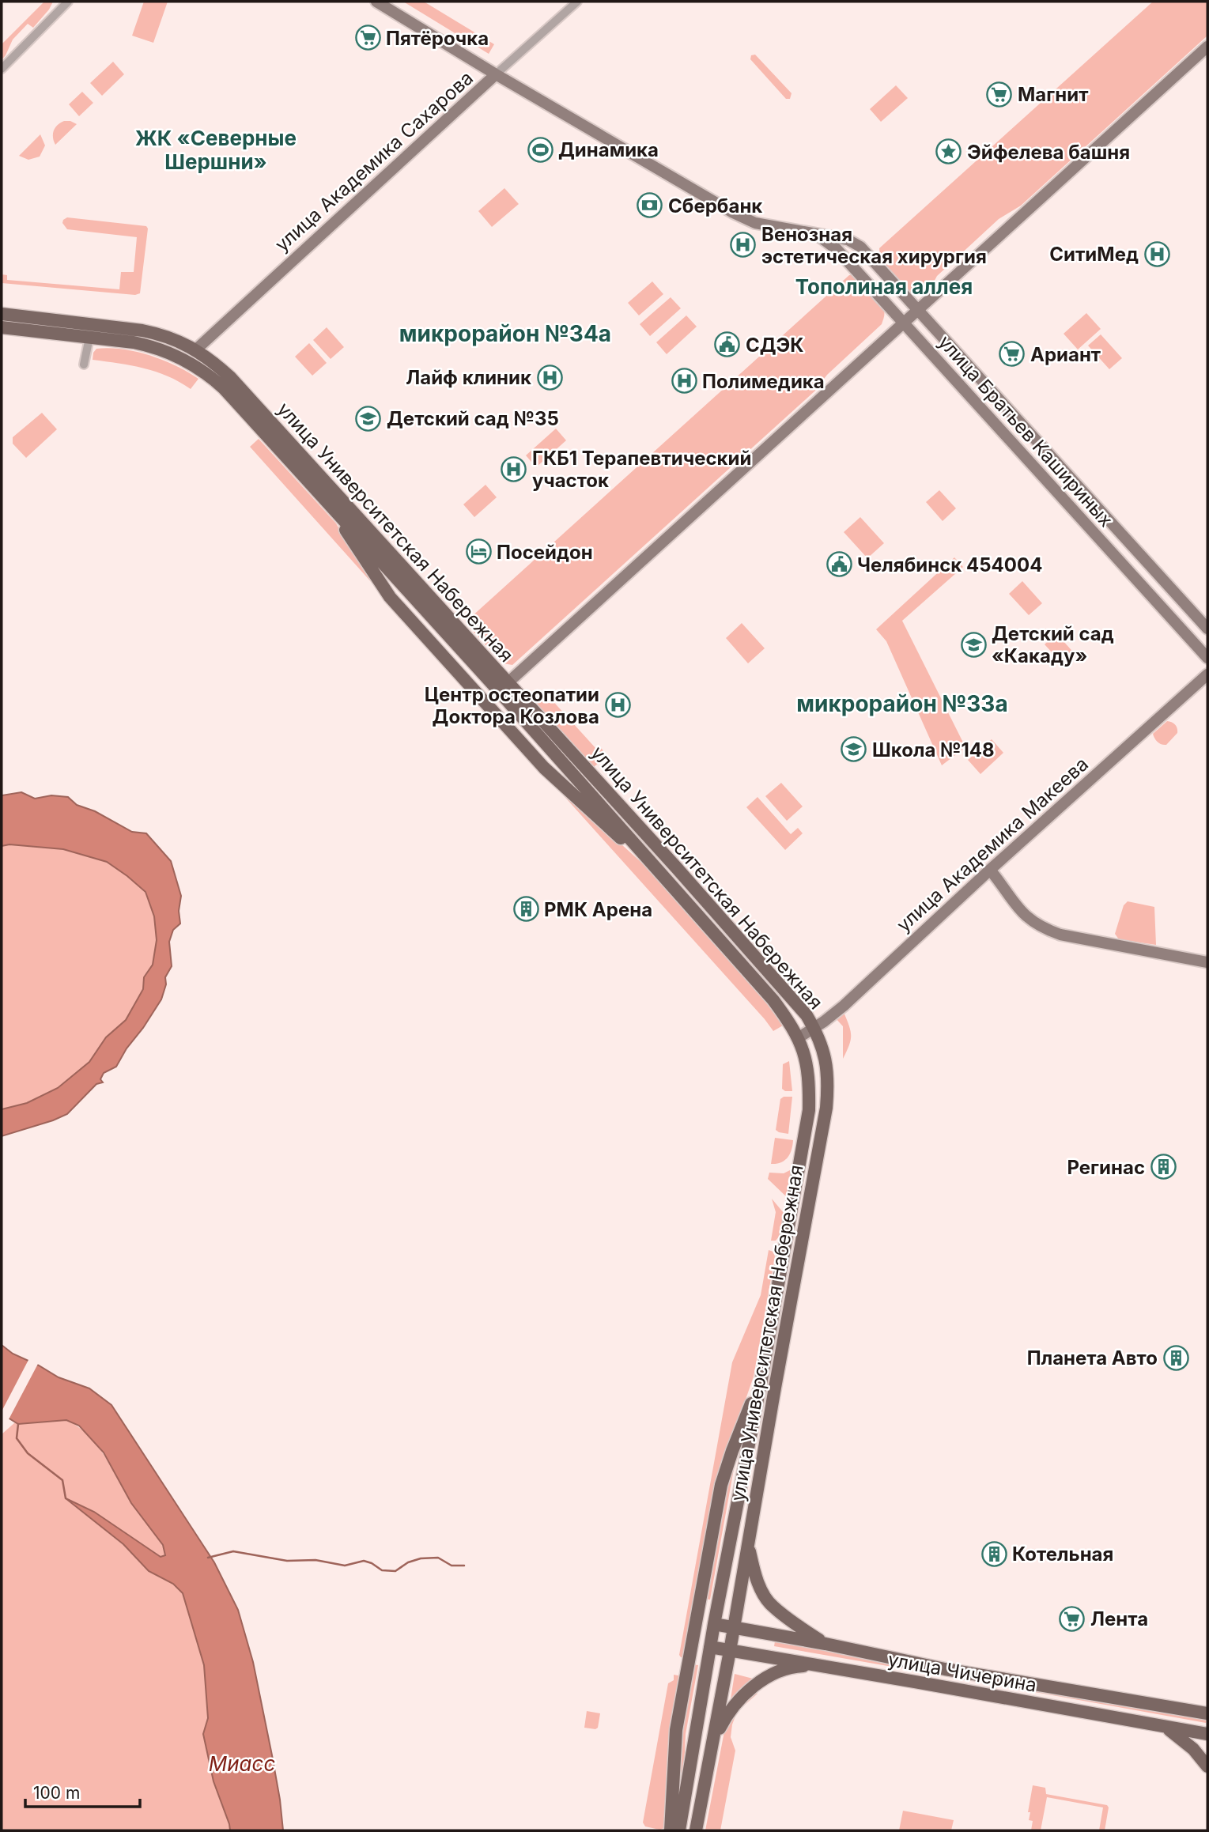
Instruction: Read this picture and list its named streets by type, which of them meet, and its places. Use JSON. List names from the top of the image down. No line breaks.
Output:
{"streets":{"main road":["улица Университетская Набережная","улица Чичерина"],"street":["улица Академика Сахарова","улица Братьев Кашириных","улица Академика Макеева"]},"crossings":[["улица Академика Сахарова","улица Братьев Кашириных"],["улица Академика Сахарова","улица Университетская Набережная"],["улица Университетская Набережная","улица Академика Макеева"],["улица Университетская Набережная","улица Чичерина"]],"districts":["ЖК «Северные Шершни»","Тополиная аллея","микрорайон №34а","микрорайон №33а"],"water":["Миасс"],"places":{"supermarket":["Пятёрочка","Магнит","Ариант","Лента"],"sports":["Динамика"],"place":["Эйфелева башня"],"bank":["Сбербанк"],"hospital":["Венозная эстетическая хирургия","СитиМед","Лайф клиник","Полимедика","ГКБ1 Терапевтический участок","Центр остеопатии Доктора Козлова"],"public building":["СДЭК","Челябинск 454004"],"school or university":["Детский сад №35","Детский сад «Какаду»","Школа №148"],"hotel":["Посейдон"],"building":["РМК Арена","Регинас","Планета Авто","Котельная"]},"scale_bar":"100 m"}
